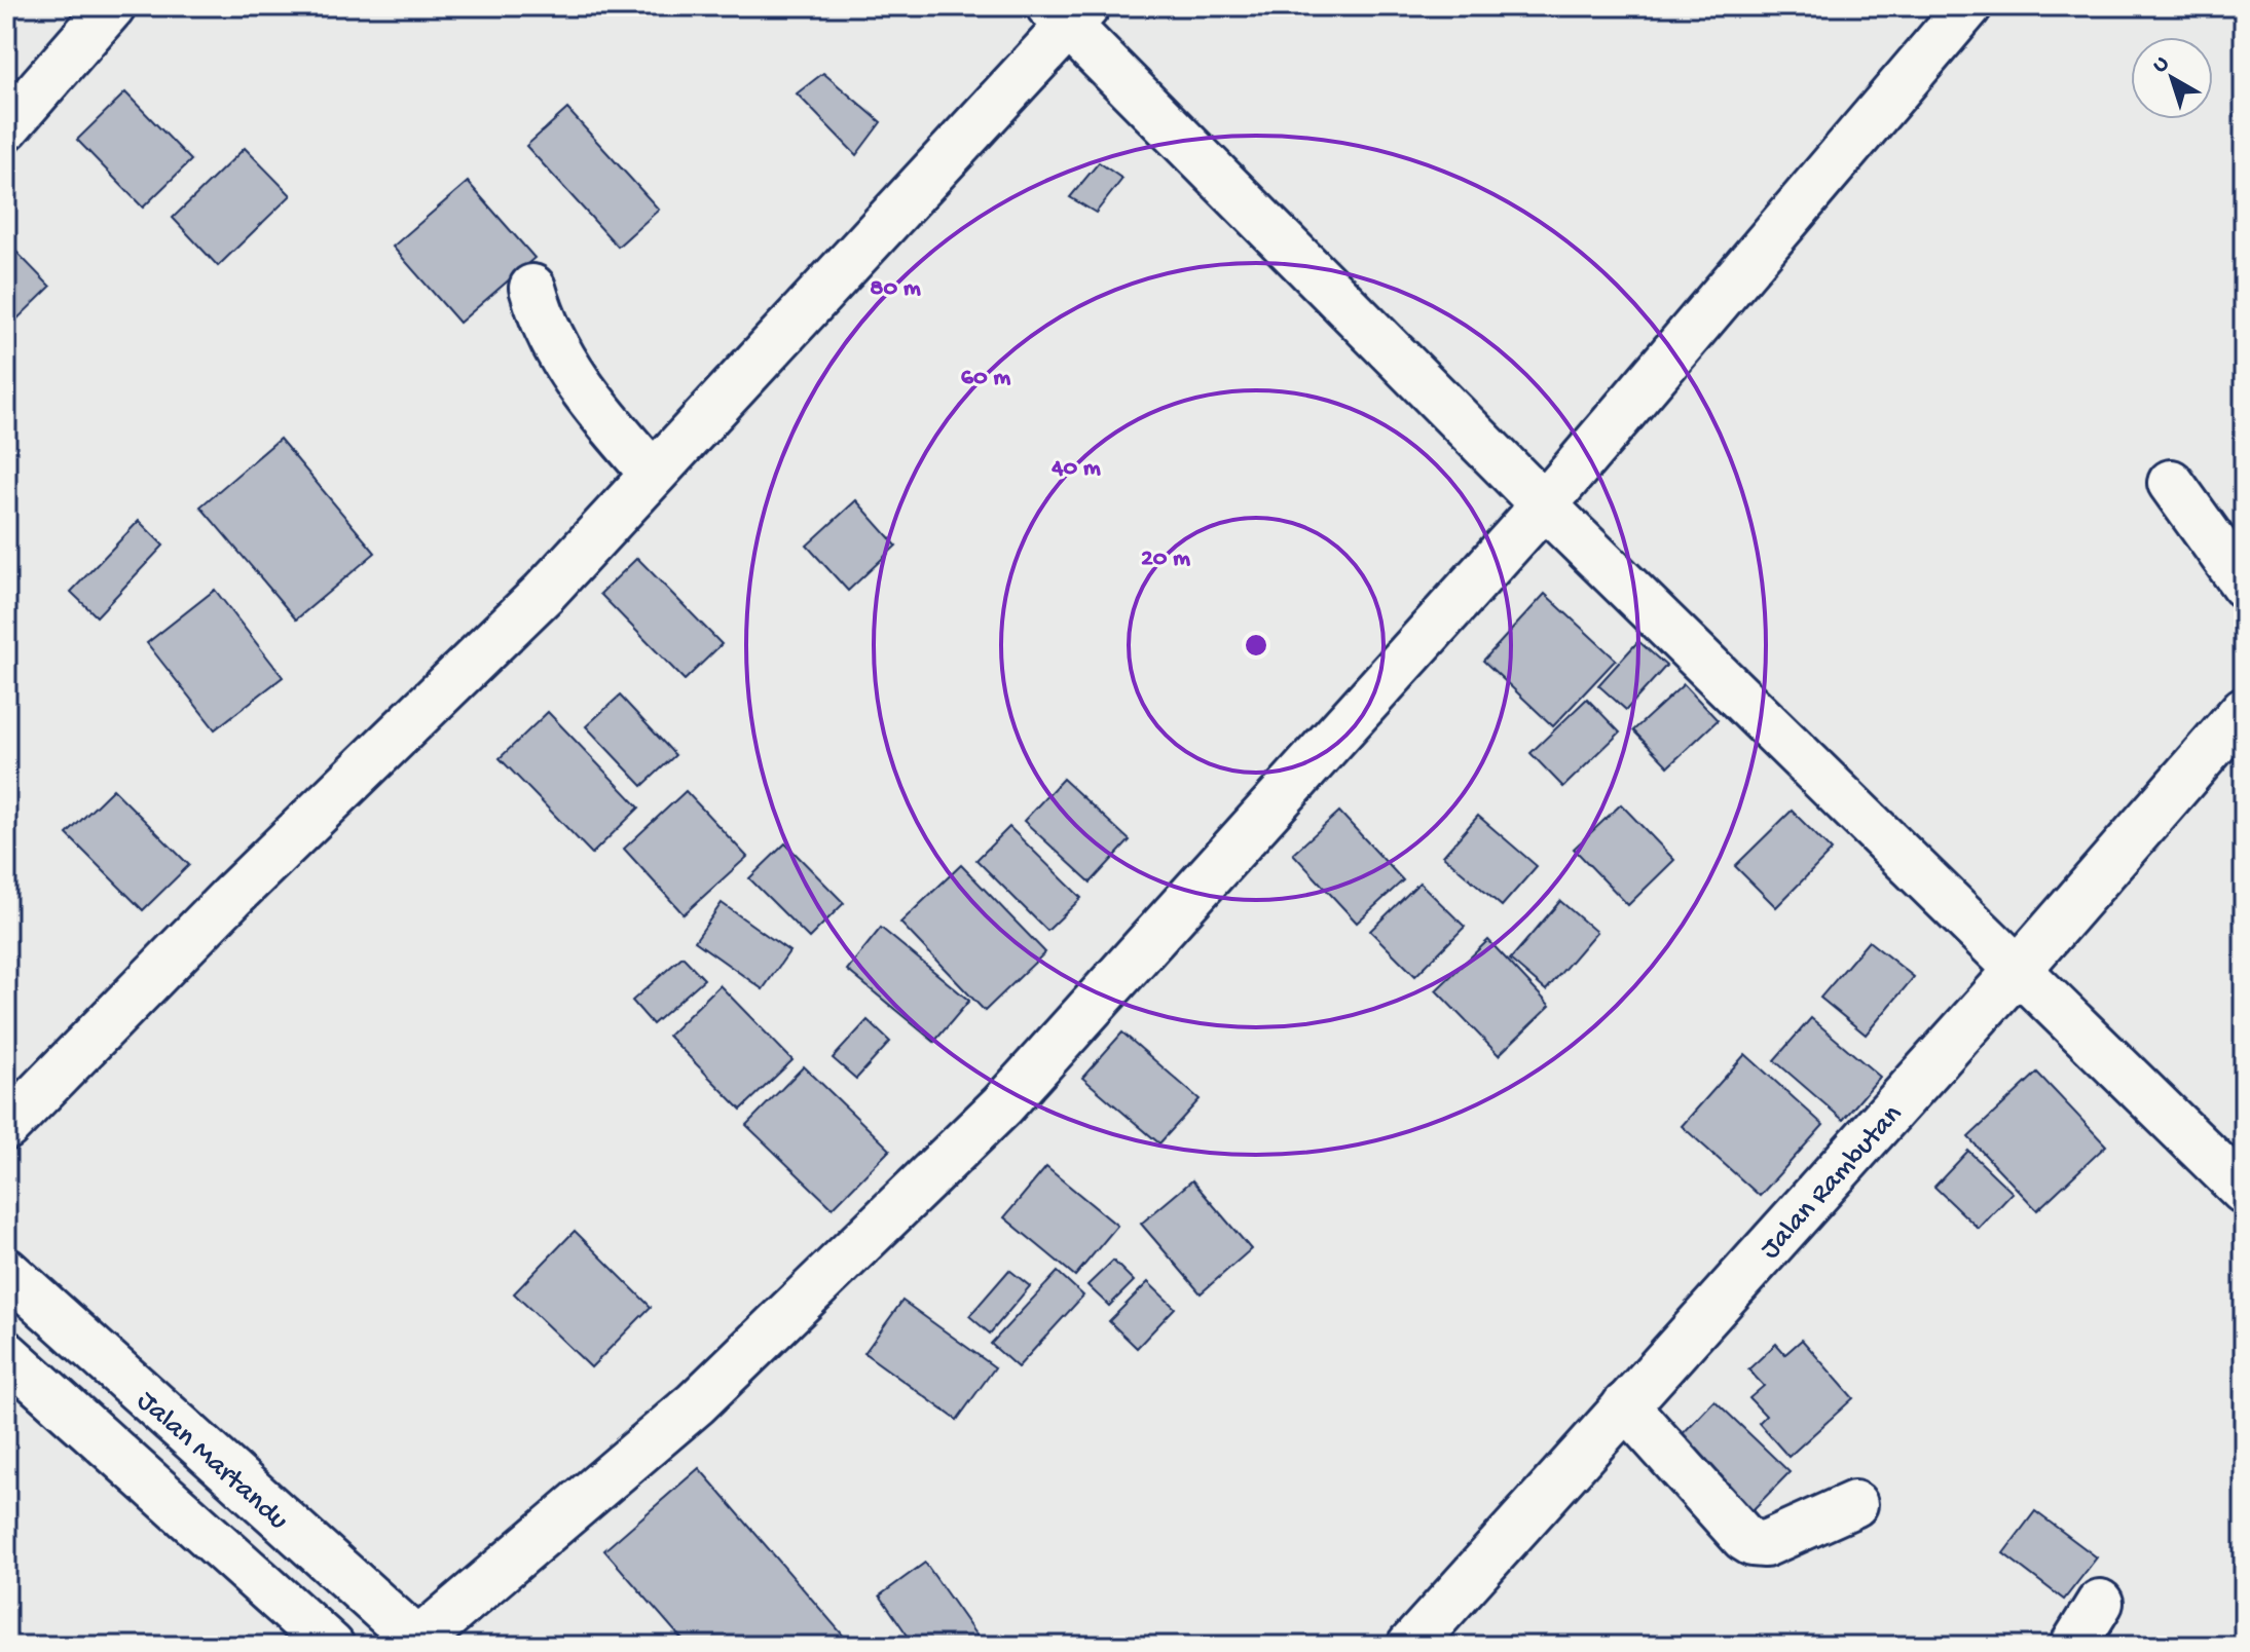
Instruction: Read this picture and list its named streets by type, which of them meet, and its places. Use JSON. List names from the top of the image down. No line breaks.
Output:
{"streets":{"main road":["Jalan Rambutan","Jalan Martandu"]},"north":"top left","rings":["80 m","60 m","40 m","20 m"]}
